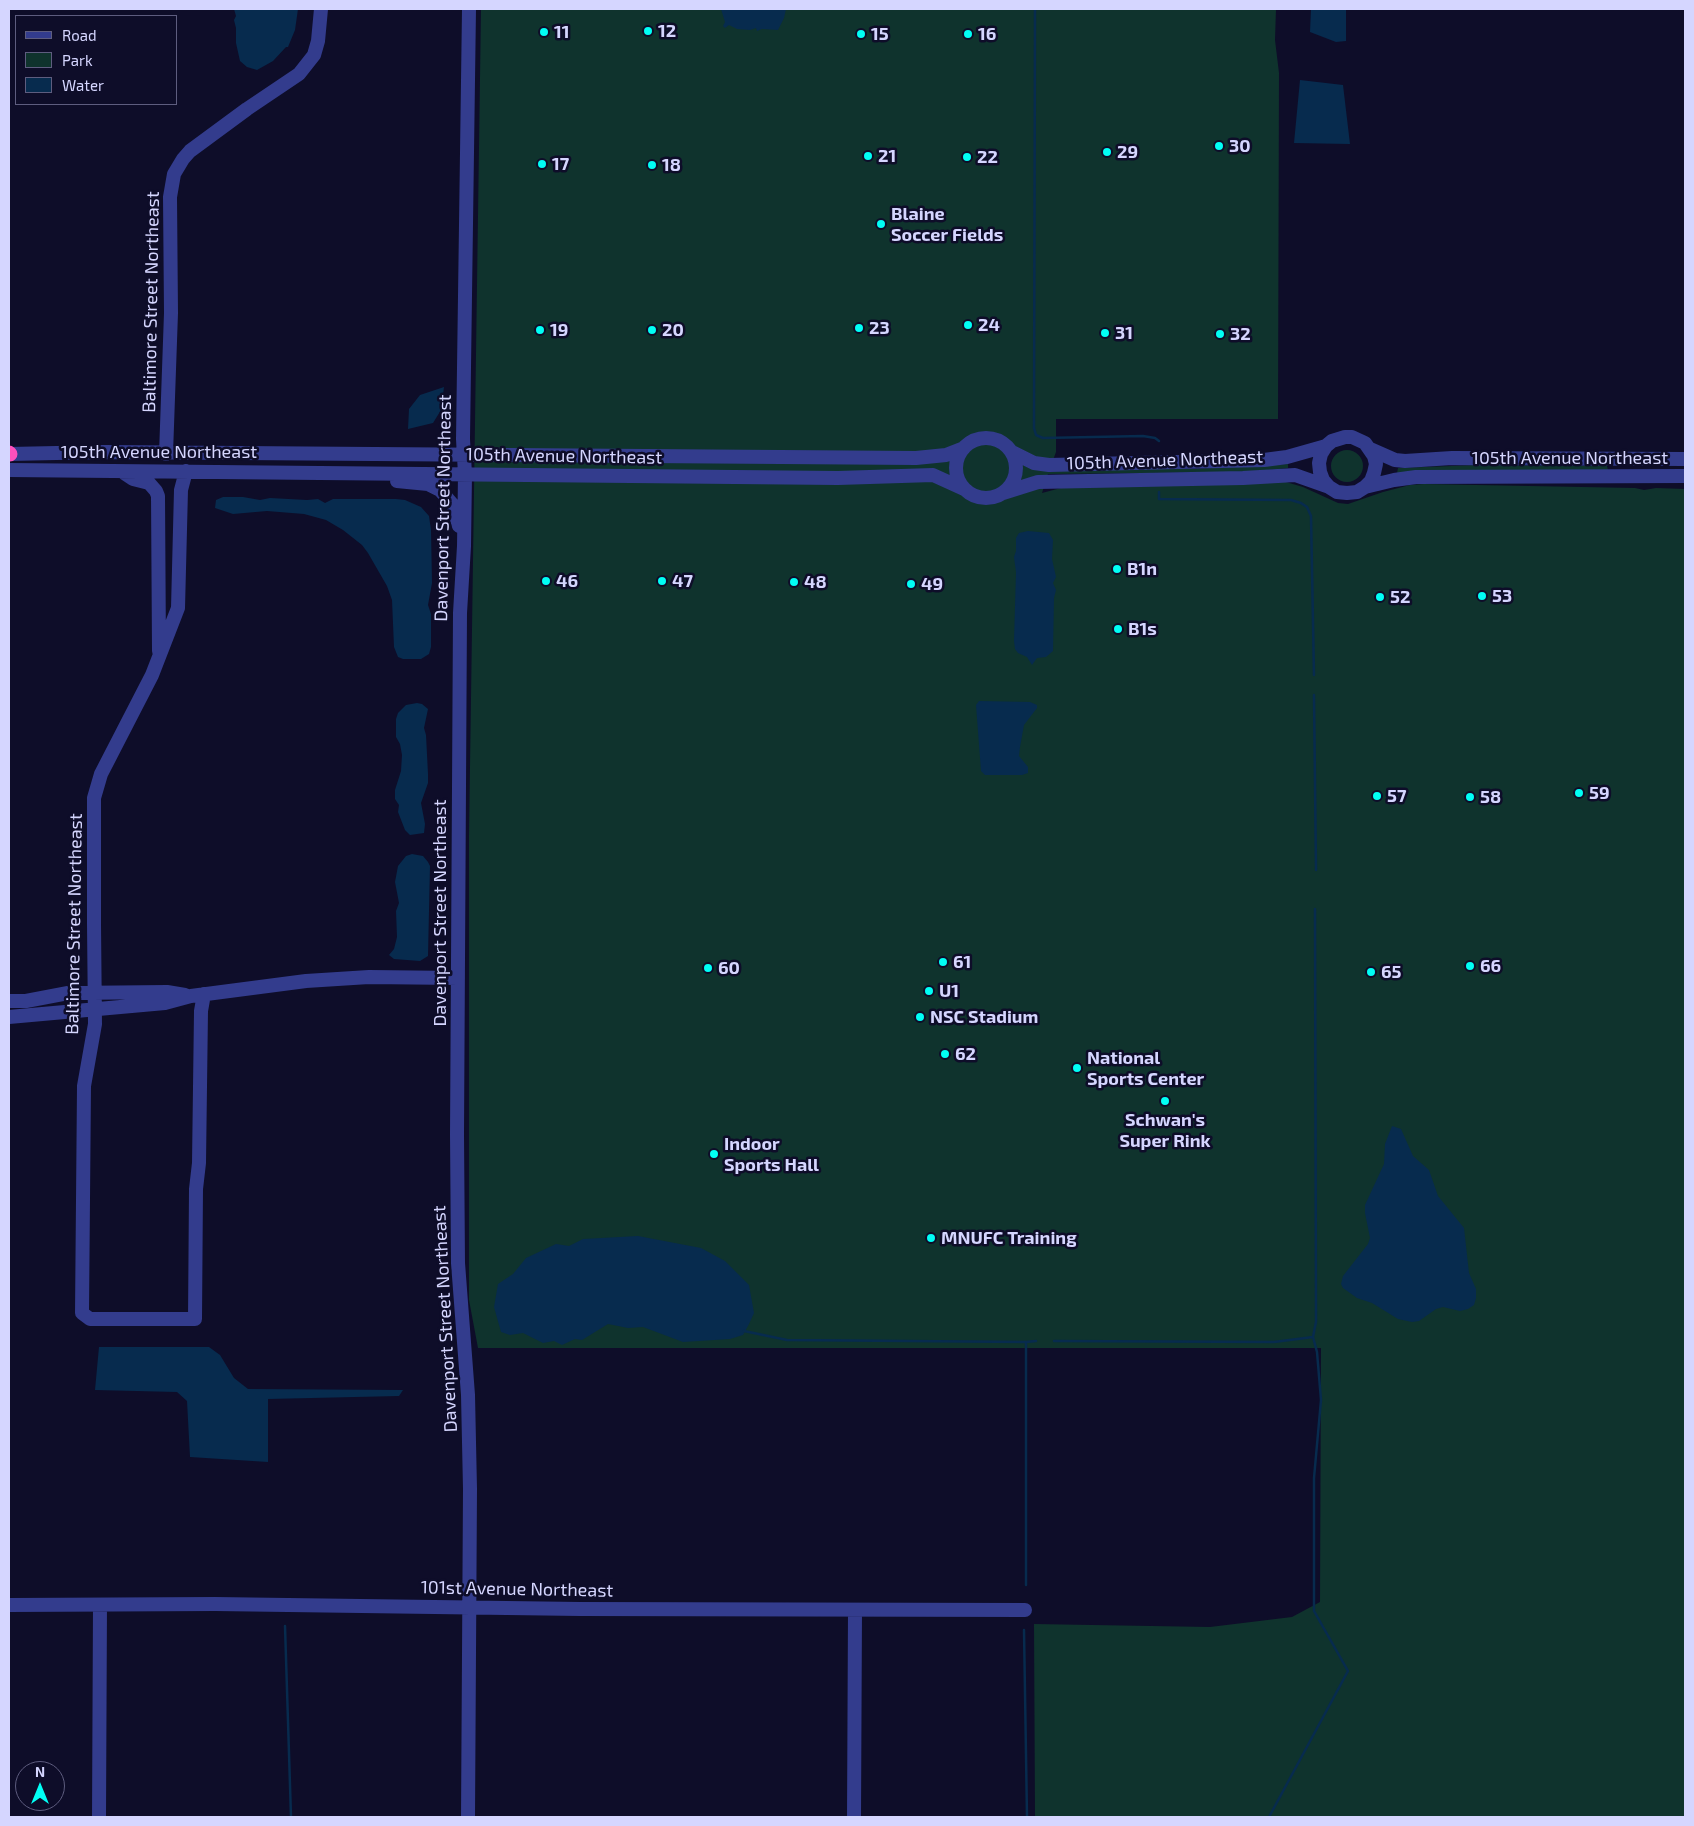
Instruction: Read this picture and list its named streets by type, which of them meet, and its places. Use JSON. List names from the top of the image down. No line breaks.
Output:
{"streets":{"street":["Baltimore Street Northeast","105th Avenue Northeast","Davenport Street Northeast","101st Avenue Northeast"]},"crossings":[["Baltimore Street Northeast","105th Avenue Northeast"],["105th Avenue Northeast","Davenport Street Northeast"],["Davenport Street Northeast","101st Avenue Northeast"]],"places":["12","11","15","16","30","29","21","22","17","18","Blaine Soccer Fields","24","23","19","20","31","32","B1n","46","47","48","49","53","52","B1s","59","57","58","61","66","60","65","U1","NSC Stadium","62","National Sports Center","Schwan's Super Rink","Indoor Sports Hall","MNUFC Training"],"legend":["Road","Park","Water"],"north":"top"}
